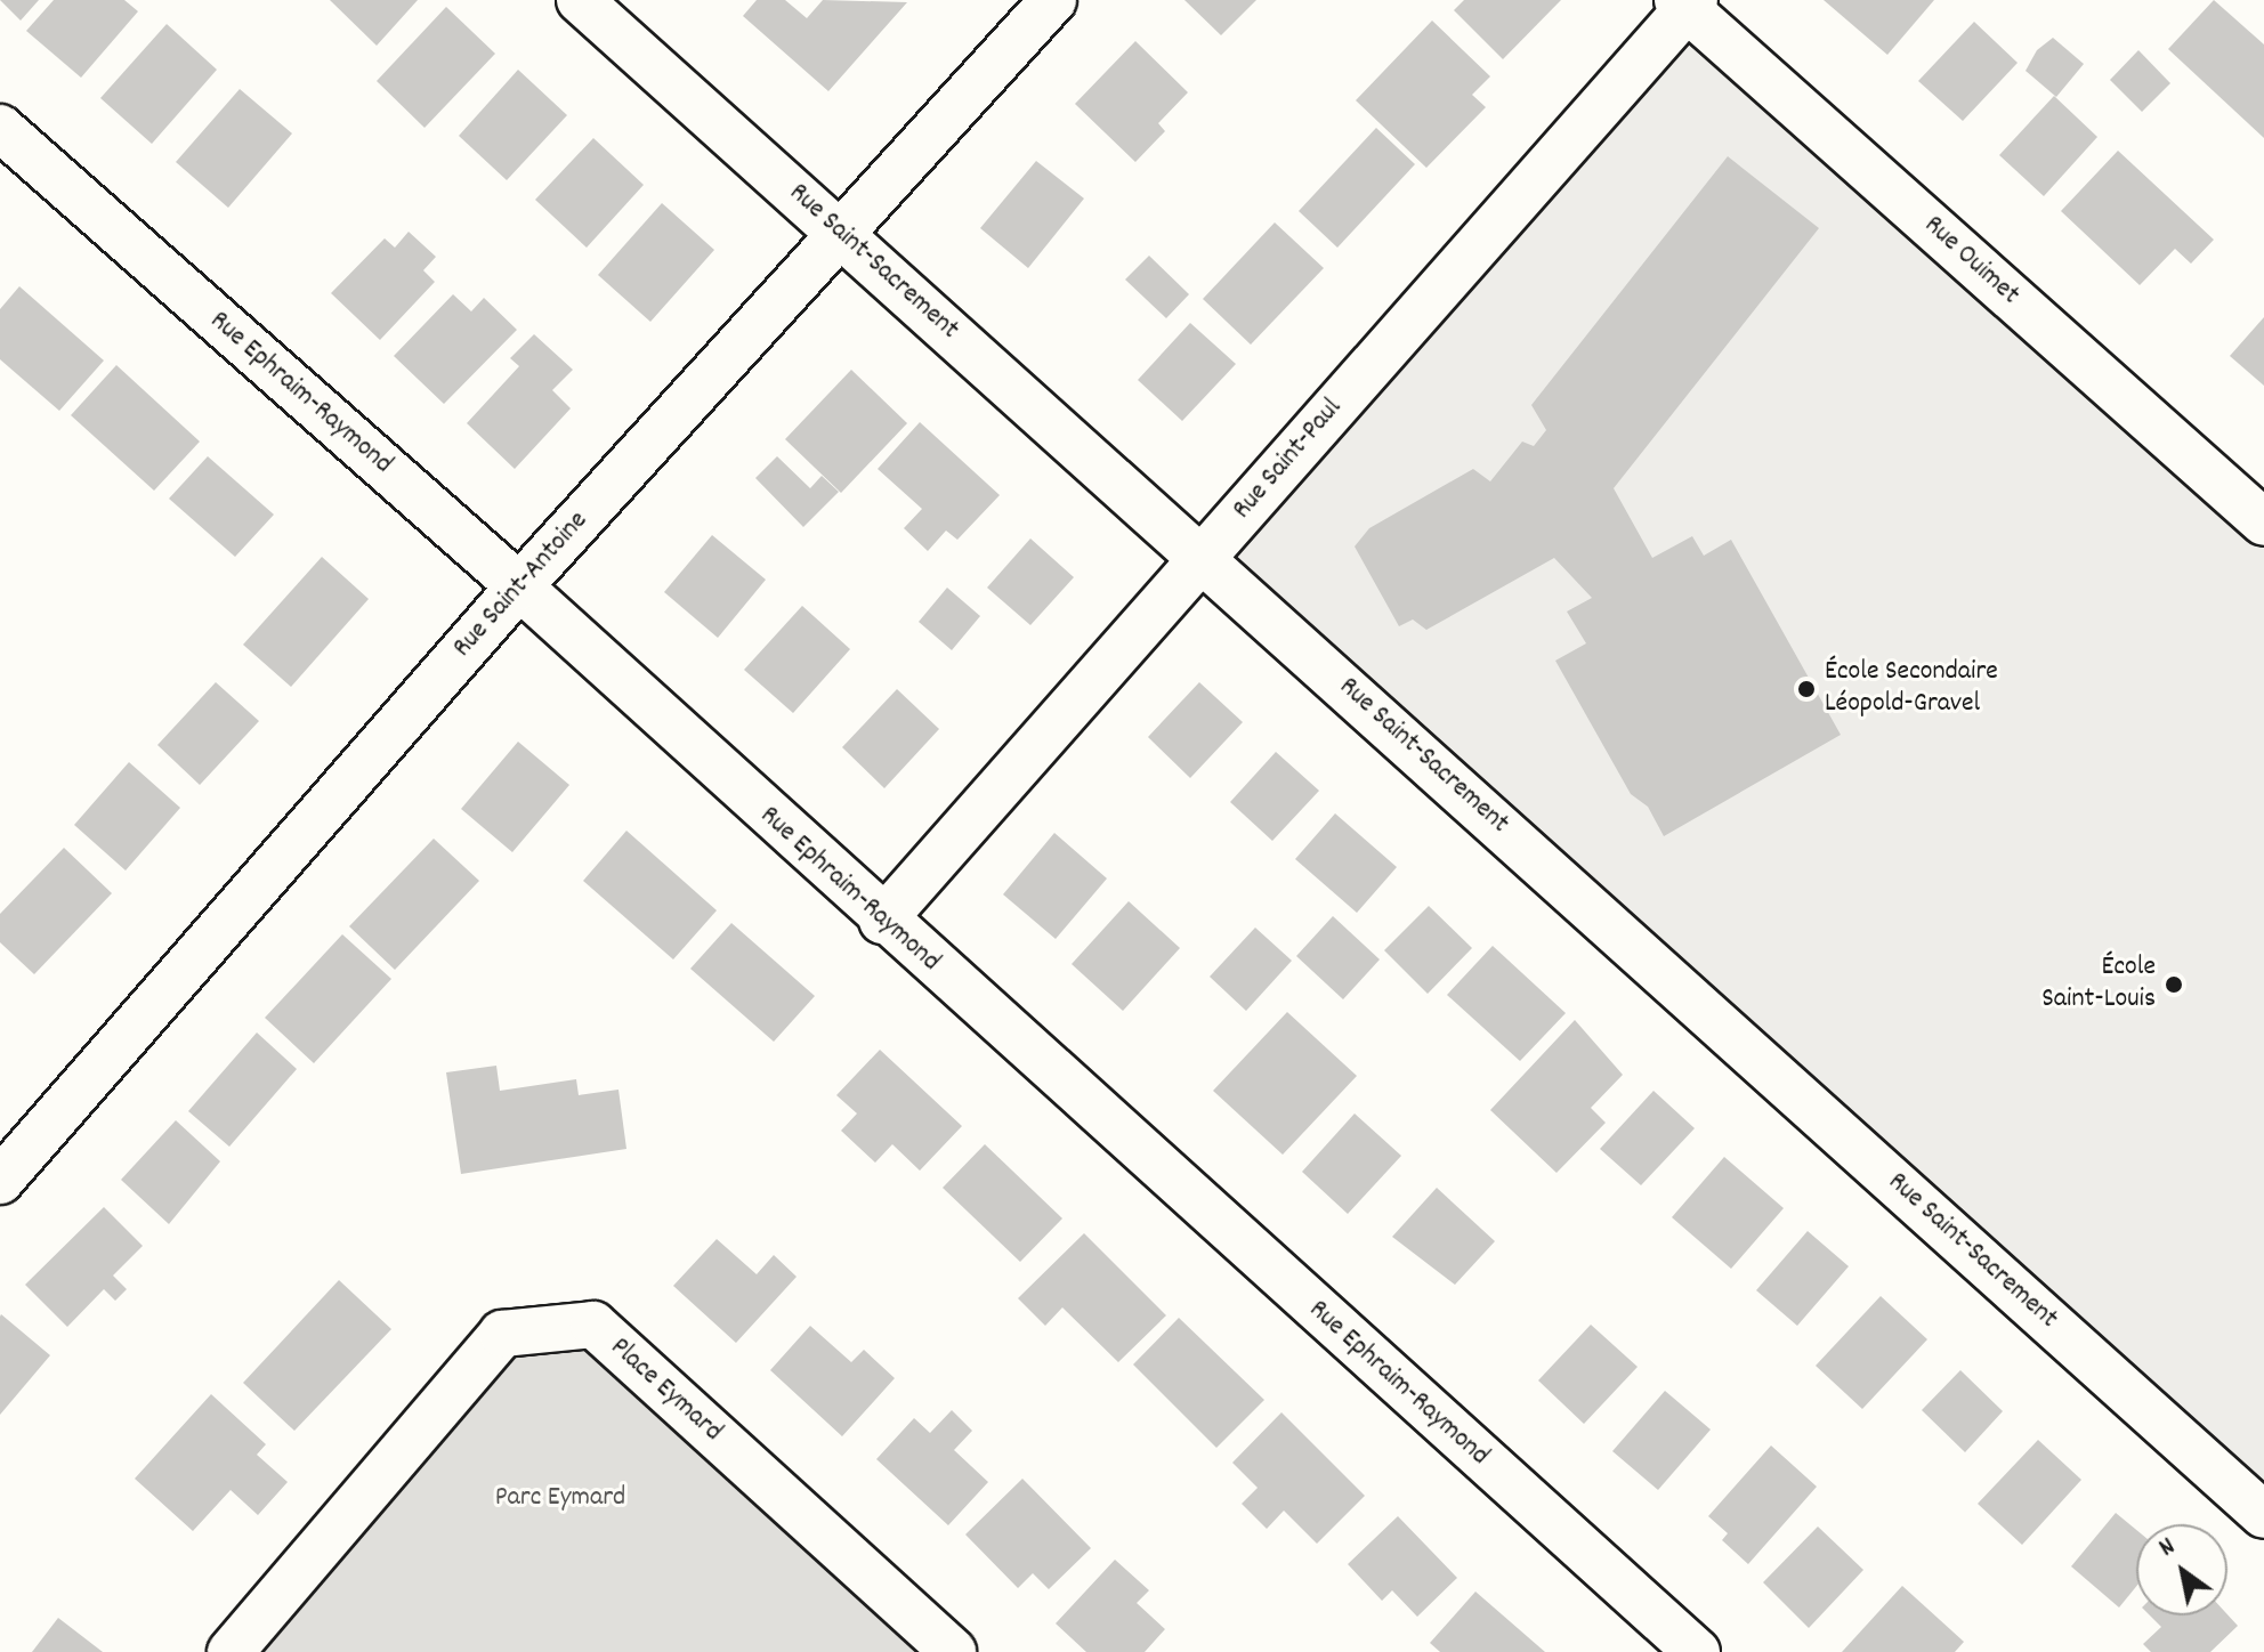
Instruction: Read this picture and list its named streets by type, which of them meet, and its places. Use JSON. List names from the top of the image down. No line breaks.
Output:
{"streets":{"street":["Rue Ouimet","Rue Saint-Sacrement","Rue Ephraim-Raymond","Rue Saint-Paul","Rue Saint-Antoine","Place Eymard"]},"crossings":[["Rue Ouimet","Rue Saint-Paul"],["Rue Saint-Sacrement","Rue Saint-Paul"],["Rue Saint-Sacrement","Rue Saint-Antoine"],["Rue Ephraim-Raymond","Rue Saint-Paul"],["Rue Ephraim-Raymond","Rue Saint-Antoine"]],"parks":["Parc Eymard"],"places":["École Secondaire Léopold-Gravel","École Saint-Louis"],"north":"top left"}
